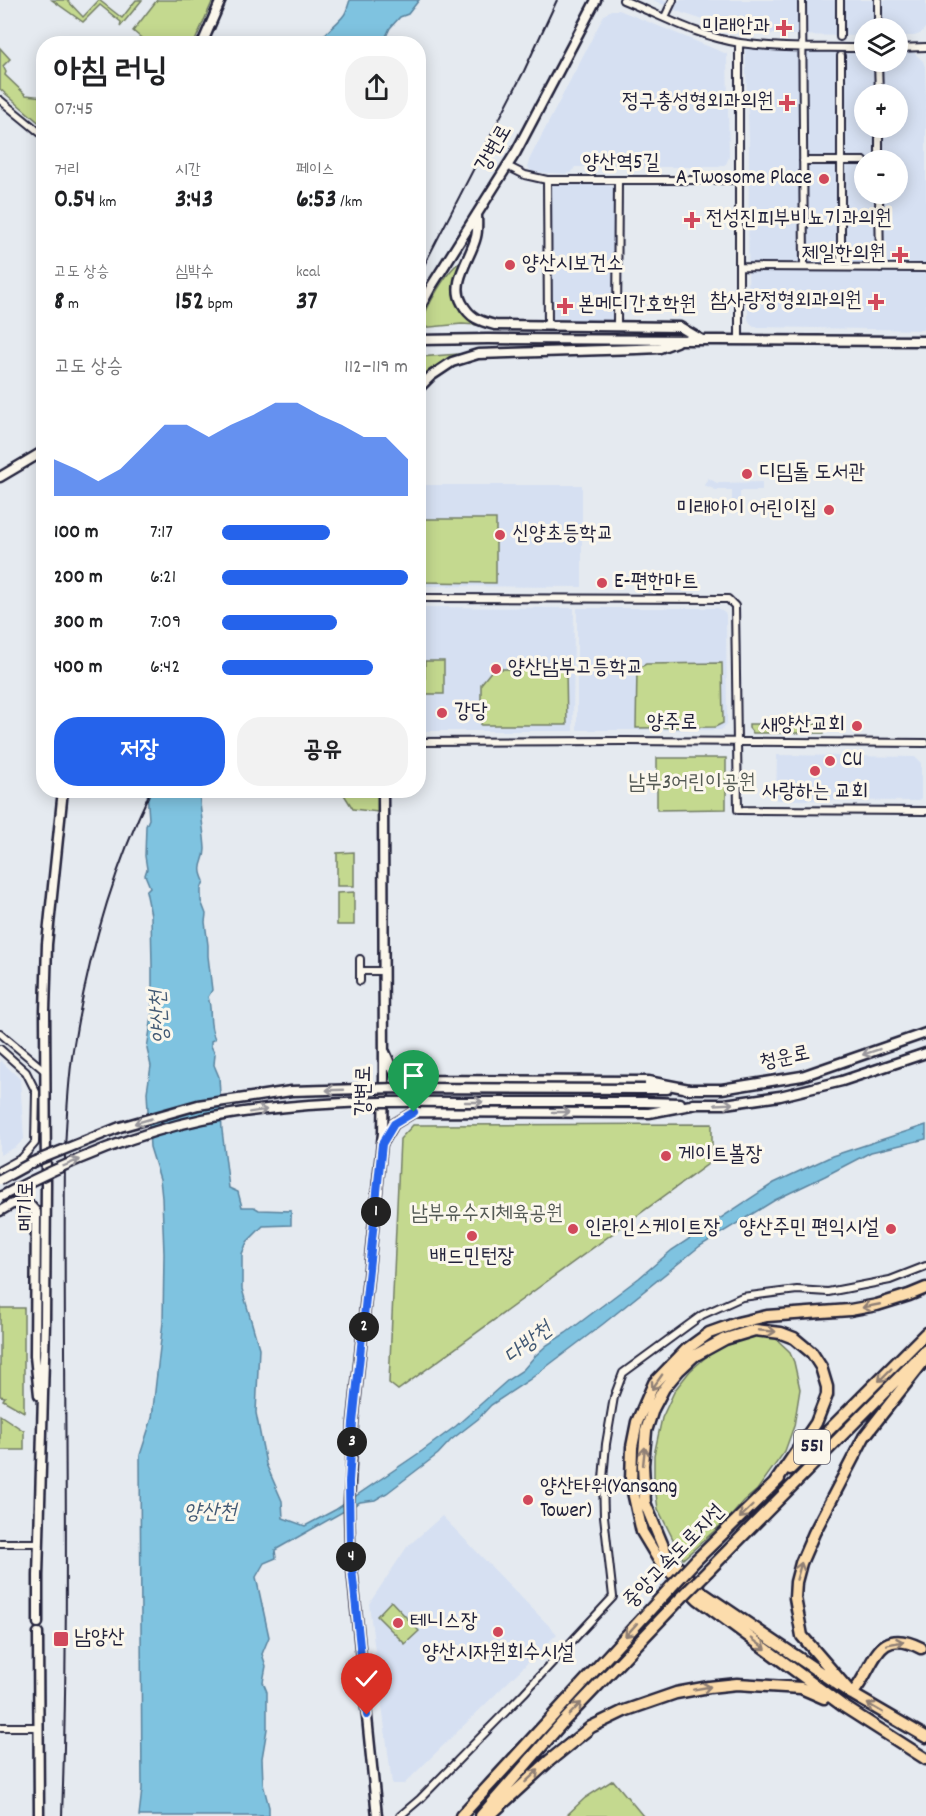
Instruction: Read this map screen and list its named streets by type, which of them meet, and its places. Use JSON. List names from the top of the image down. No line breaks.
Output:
{"streets":{"highway":["551","중앙고속도로지선"],"street":["강변로","양산역5길","양주로","청운로","메기로"]},"crossings":[["강변로","양산역5길"]],"water":["양산천","다방천"],"parks":["남부3어린이공원","남부유수지체육공원"],"places":{"health":["미래안과","정구충성형외과의원","전성진피부비뇨기과의원","제일한의원","참사랑정형외과의원","본메디간호학원"],"other":["A Twosome Place","양산시보건소","디딤돌 도서관","미래아이 어린이집","신양초등학교","E-편한마트","양산남부고등학교","강당","새양산교회","CU","사랑하는 교회","게이트볼장","인라인스케이트장","양산주민 편익시설","배드민턴장","양산타워(Yansang Tower)","테니스장","양산시자원회수시설"],"transit":["남양산"]},"page":{"map_buttons":["+","−"],"heading":["아침 러닝","07:45"],"stats":[["거리","0.54 km"],["시간","3:43"],["페이스","6:53 /km"],["고도 상승","8 m"],["심박수","152 bpm"],["kcal","37"]],"chart":["고도 상승","112–119 m"],"list":[{"name":"100 m","note":"7:17"},{"name":"200 m","note":"6:21"},{"name":"300 m","note":"7:09"},{"name":"400 m","note":"6:42"}],"buttons":["저장","공유"],"pins":["1","2","3","4"]}}
